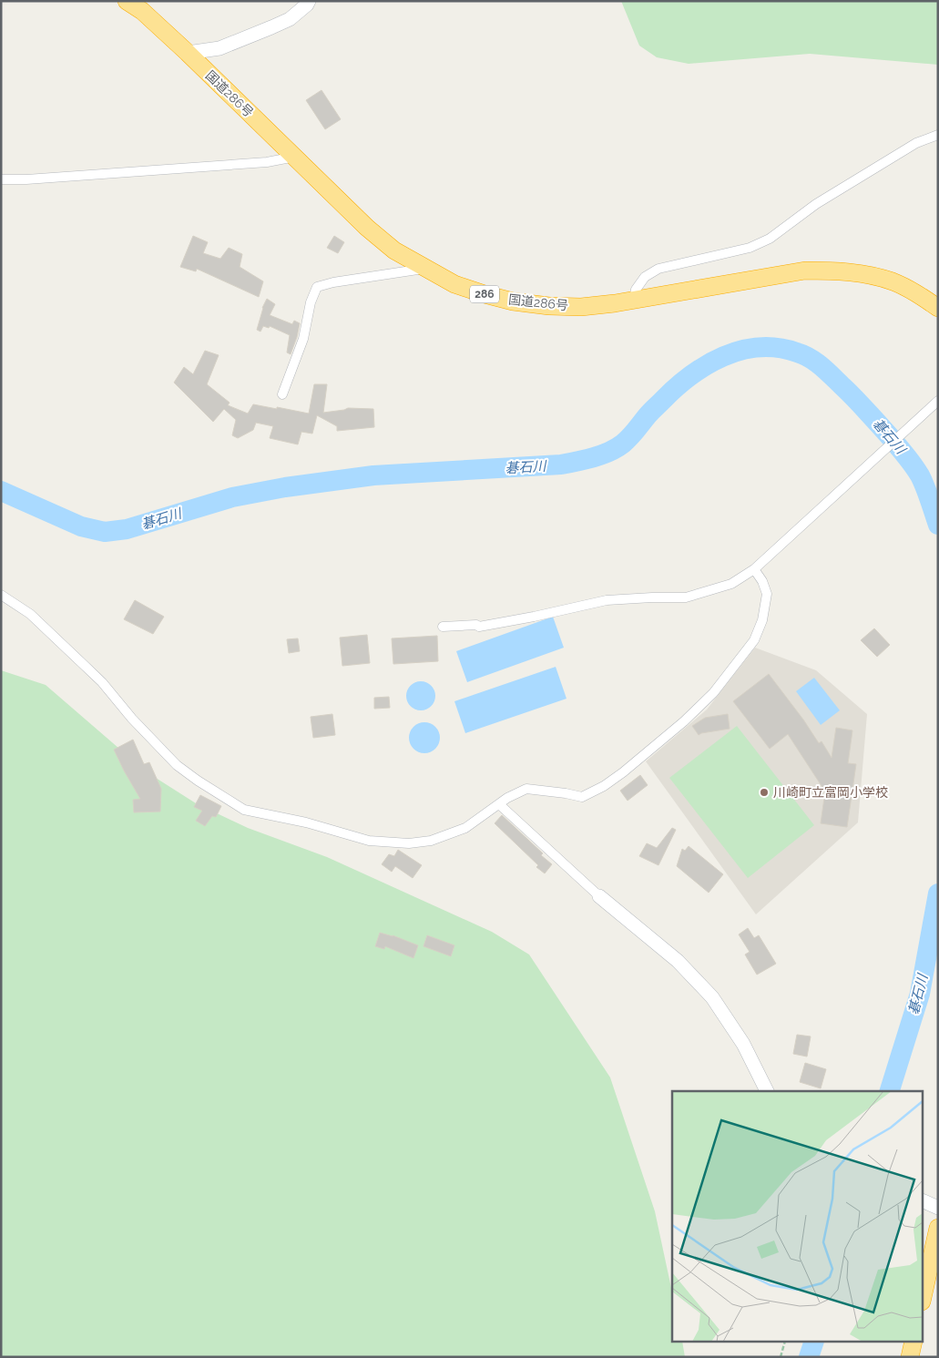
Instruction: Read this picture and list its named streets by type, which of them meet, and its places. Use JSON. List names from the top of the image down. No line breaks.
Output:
{"streets":{"highway":["国道286号","286"]},"water":["碁石川"],"places":["川崎町立富岡小学校"]}
